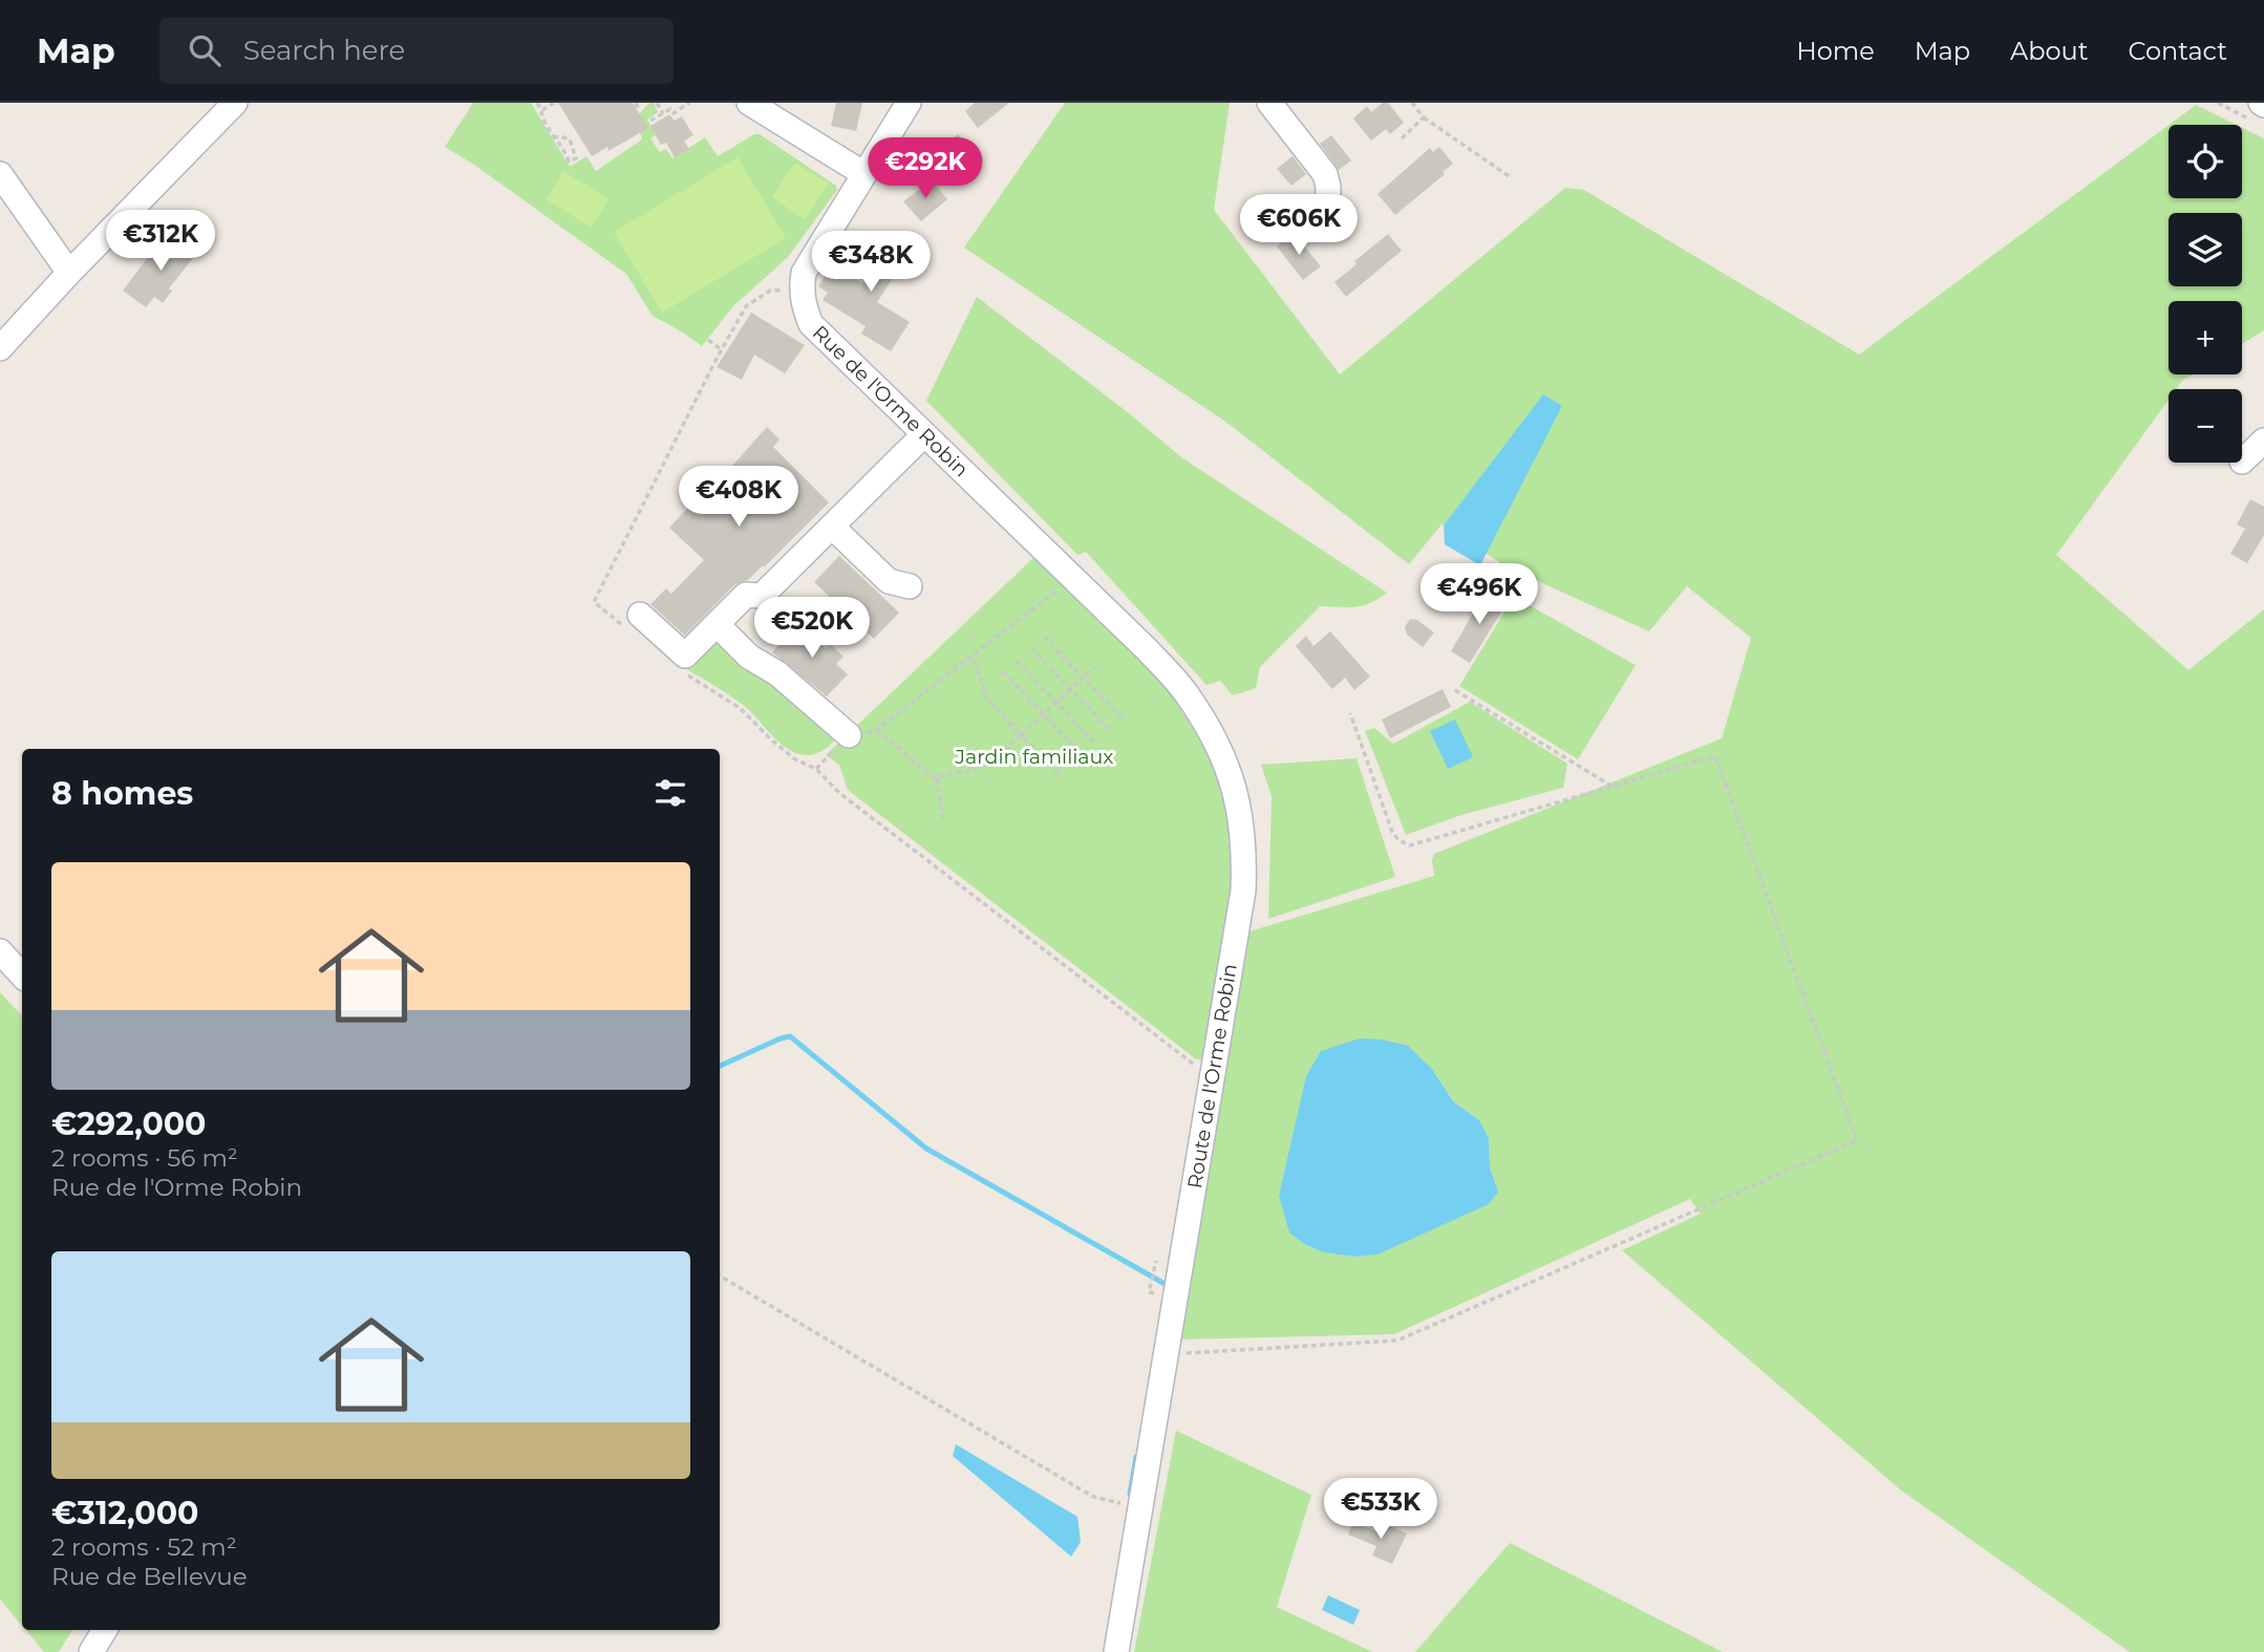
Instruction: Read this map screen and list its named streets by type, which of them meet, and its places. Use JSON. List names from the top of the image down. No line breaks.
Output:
{"streets":{"street":["Rue de l'Orme Robin","Route de l'Orme Robin"]},"crossings":[["Rue de l'Orme Robin","Route de l'Orme Robin"]],"parks":["Jardin familiaux"],"page":{"header":"Map","search":"Search here","nav":["Home","Map","About","Contact"],"map_buttons":["+","−"],"price":["€292K","€606K","€312K","€348K","€408K","€496K","€520K","€533K"],"heading":"8 homes","list":[{"name":"€292,000","note":"2 rooms · 56 m² · Rue de l'Orme Robin"},{"name":"€312,000","note":"2 rooms · 52 m² · Rue de Bellevue"}]}}
